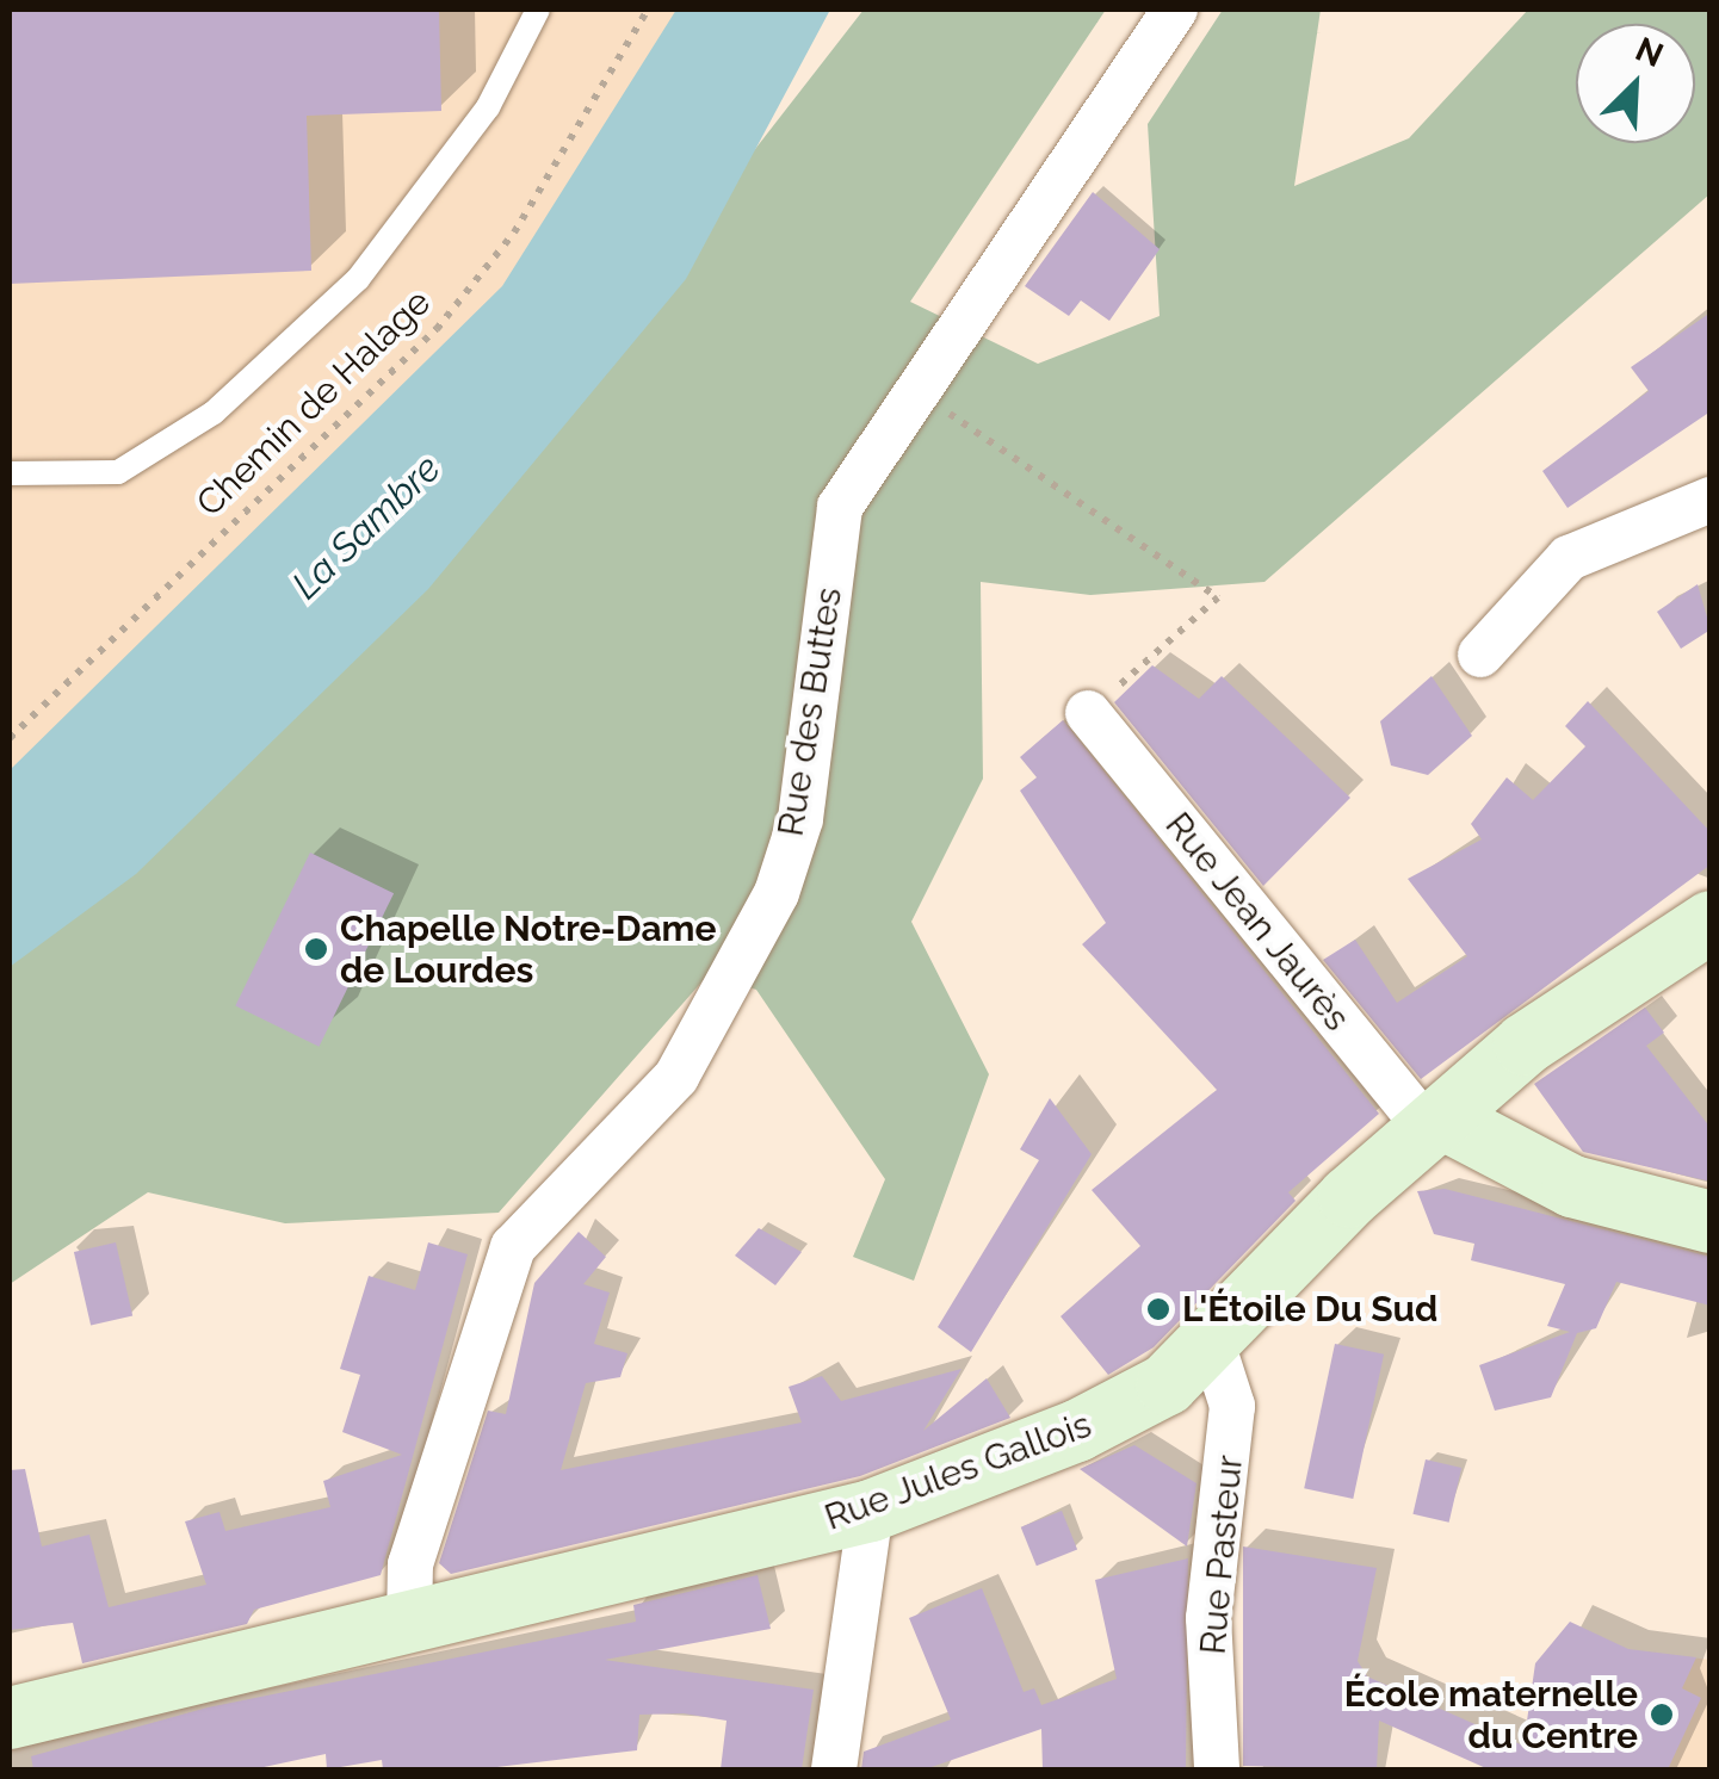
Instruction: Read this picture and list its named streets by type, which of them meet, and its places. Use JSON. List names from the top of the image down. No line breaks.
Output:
{"streets":{"street":["Rue des Buttes","Rue Jean Jaurès","Rue Jules Gallois","Rue Pasteur"],"path":["Chemin de Halage"]},"crossings":[["Rue des Buttes","Rue Jules Gallois"],["Rue Jean Jaurès","Rue Jules Gallois"],["Rue Jules Gallois","Rue Pasteur"]],"water":["La Sambre"],"places":["Chapelle Notre-Dame de Lourdes","L'Étoile Du Sud","École maternelle du Centre"],"north":"top right"}
